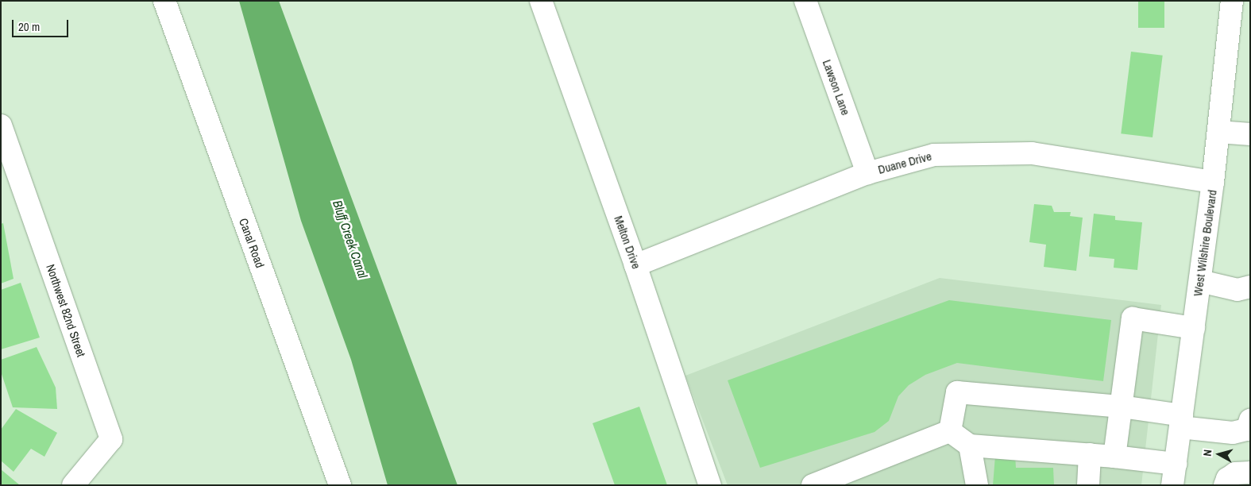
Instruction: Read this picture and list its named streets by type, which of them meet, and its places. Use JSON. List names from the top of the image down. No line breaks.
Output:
{"streets":{"street":["Lawson Lane","Duane Drive","Melton Drive","Canal Road","West Wilshire Boulevard","Northwest 82nd Street"]},"crossings":[["Lawson Lane","Duane Drive"],["Duane Drive","Melton Drive"],["Duane Drive","West Wilshire Boulevard"]],"water":["Bluff Creek Canal"],"scale_bar":"20 m","north":"left"}
